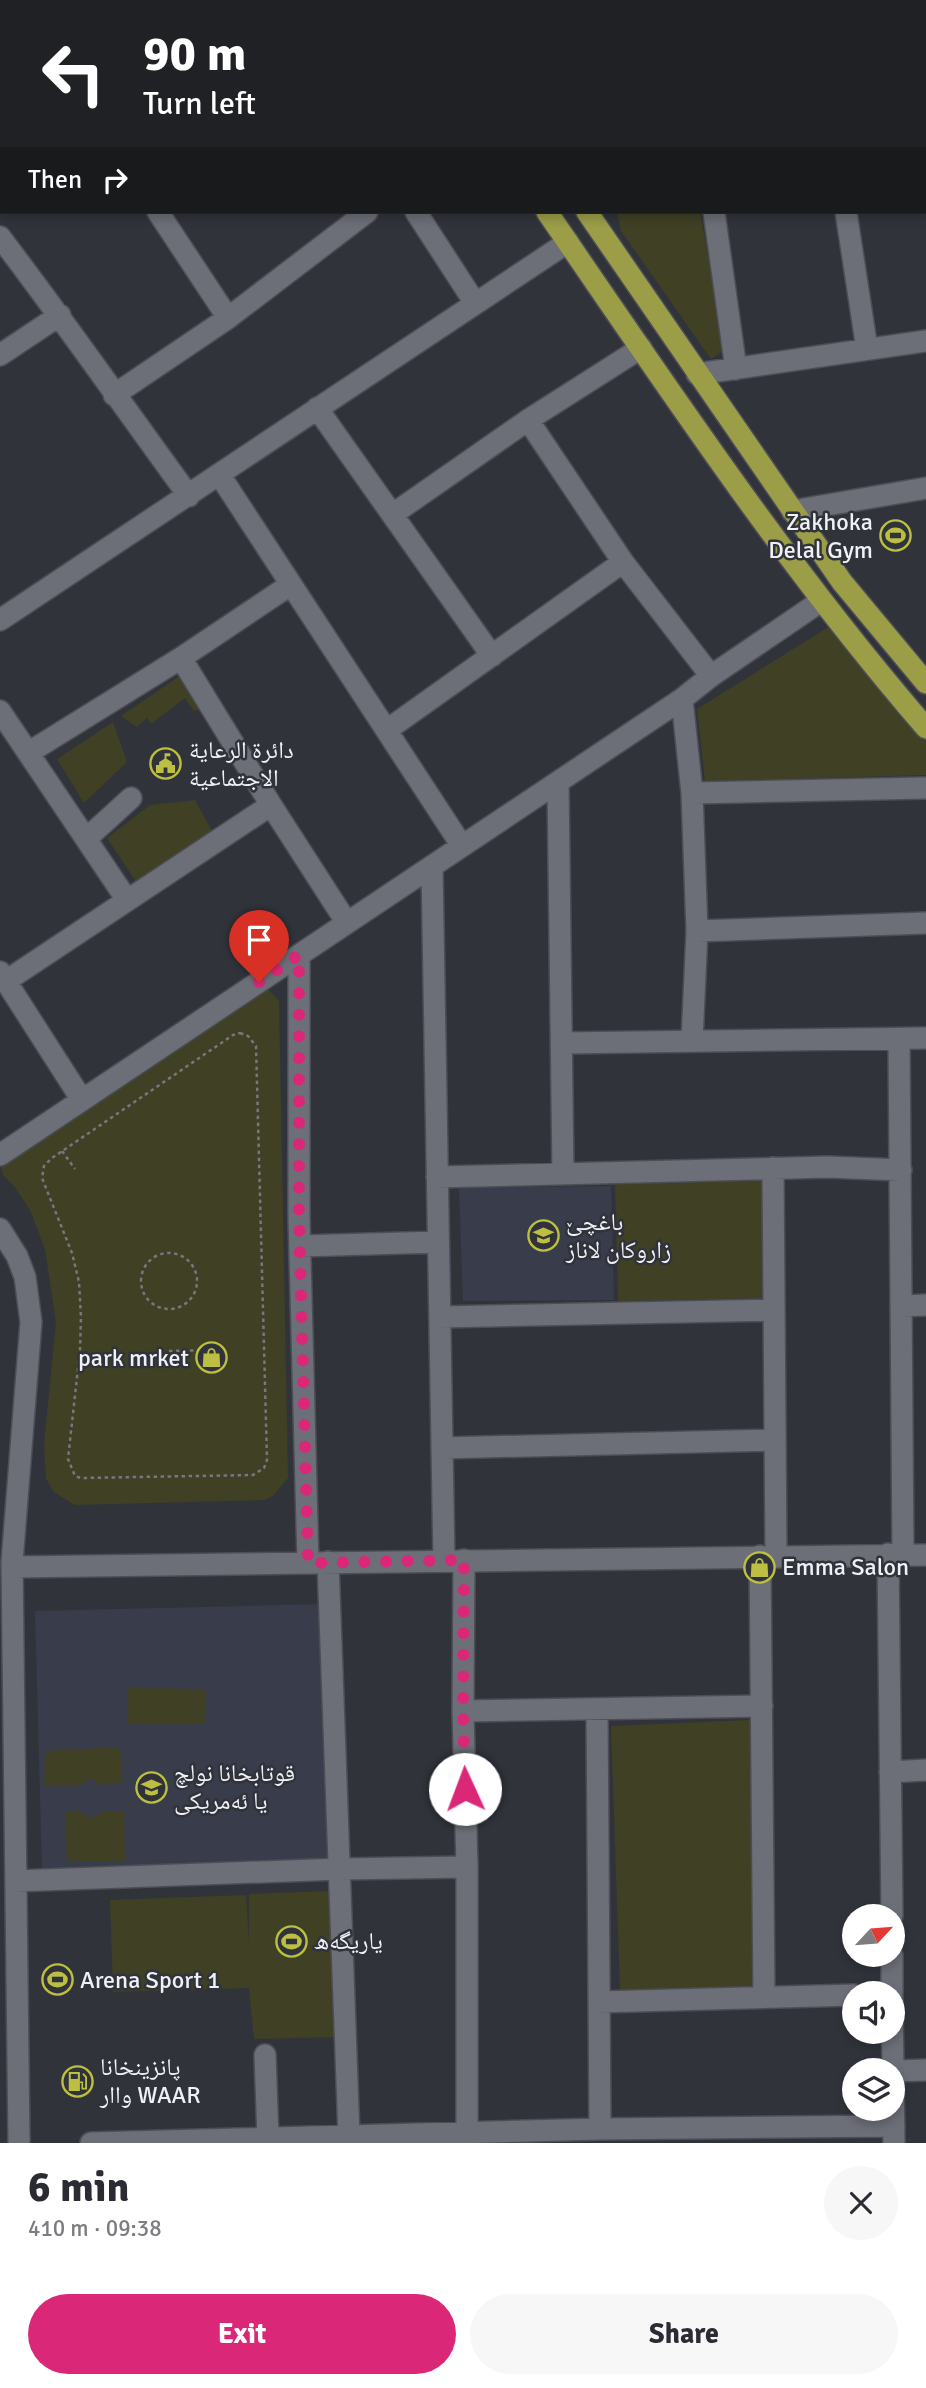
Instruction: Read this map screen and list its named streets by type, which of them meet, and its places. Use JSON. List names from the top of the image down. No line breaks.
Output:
{"places":{"sports":["Zakhoka Delal Gym","یاریگه‌ه","Arena Sport 1"],"public building":["دائرة الرعاية الاجتماعية"],"school or university":["باغچێ زاروكان لاناز","قوتابخانا نولچ يا ئەمريكى"],"shop":["park mrket","Emma Salon"],"fuel station":["پانزینخانا واار WAAR"]},"north":"top right","page":{"turn":["90 m","Turn left"],"then":"Then","heading":["6 min","410 m · 09:38"],"buttons":["Exit","Share"]}}
